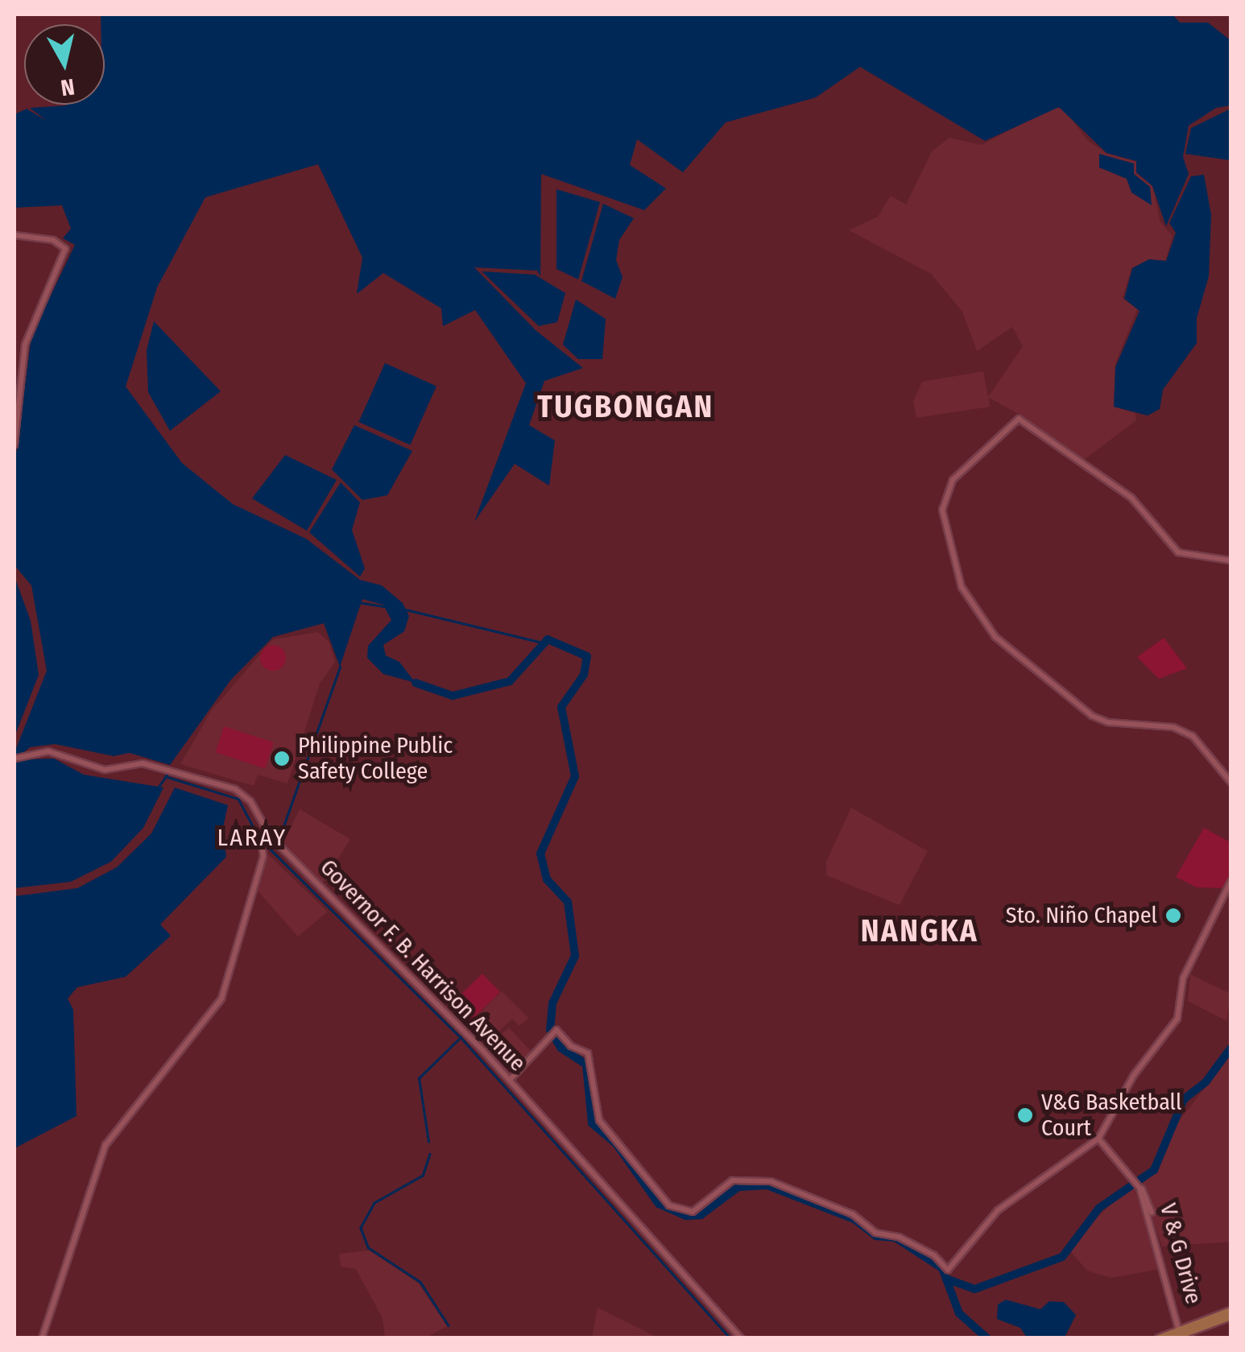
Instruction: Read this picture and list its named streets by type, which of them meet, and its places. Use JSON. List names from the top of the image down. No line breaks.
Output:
{"streets":{"street":["Governor F. B. Harrison Avenue","V & G Drive"]},"districts":["TUGBONGAN","LARAY","NANGKA"],"places":["Philippine Public Safety College","Sto. Niño Chapel","V&G Basketball Court"],"north":"bottom"}
